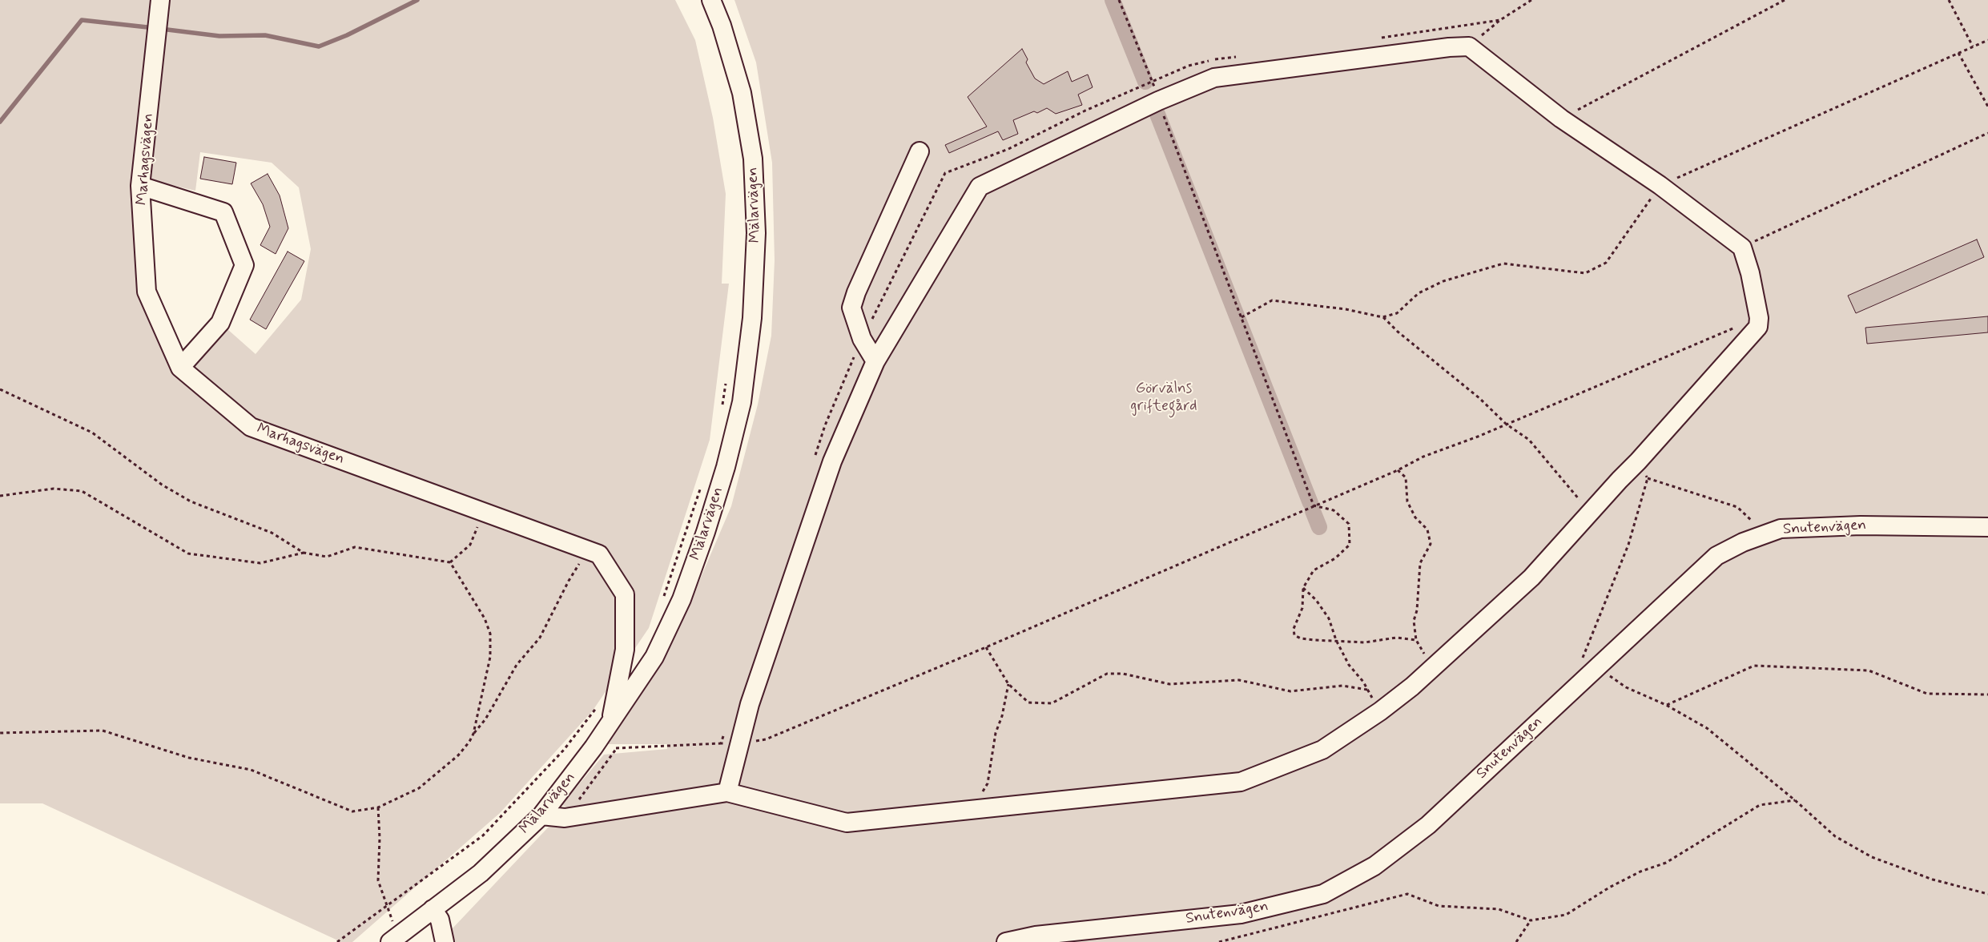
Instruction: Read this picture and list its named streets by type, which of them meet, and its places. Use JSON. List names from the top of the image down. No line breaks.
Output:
{"streets":{"street":["Marhagsvägen","Mälarvägen","Snutenvägen"]},"crossings":[["Marhagsvägen","Mälarvägen"]],"parks":["Görvälns griftegård"]}
